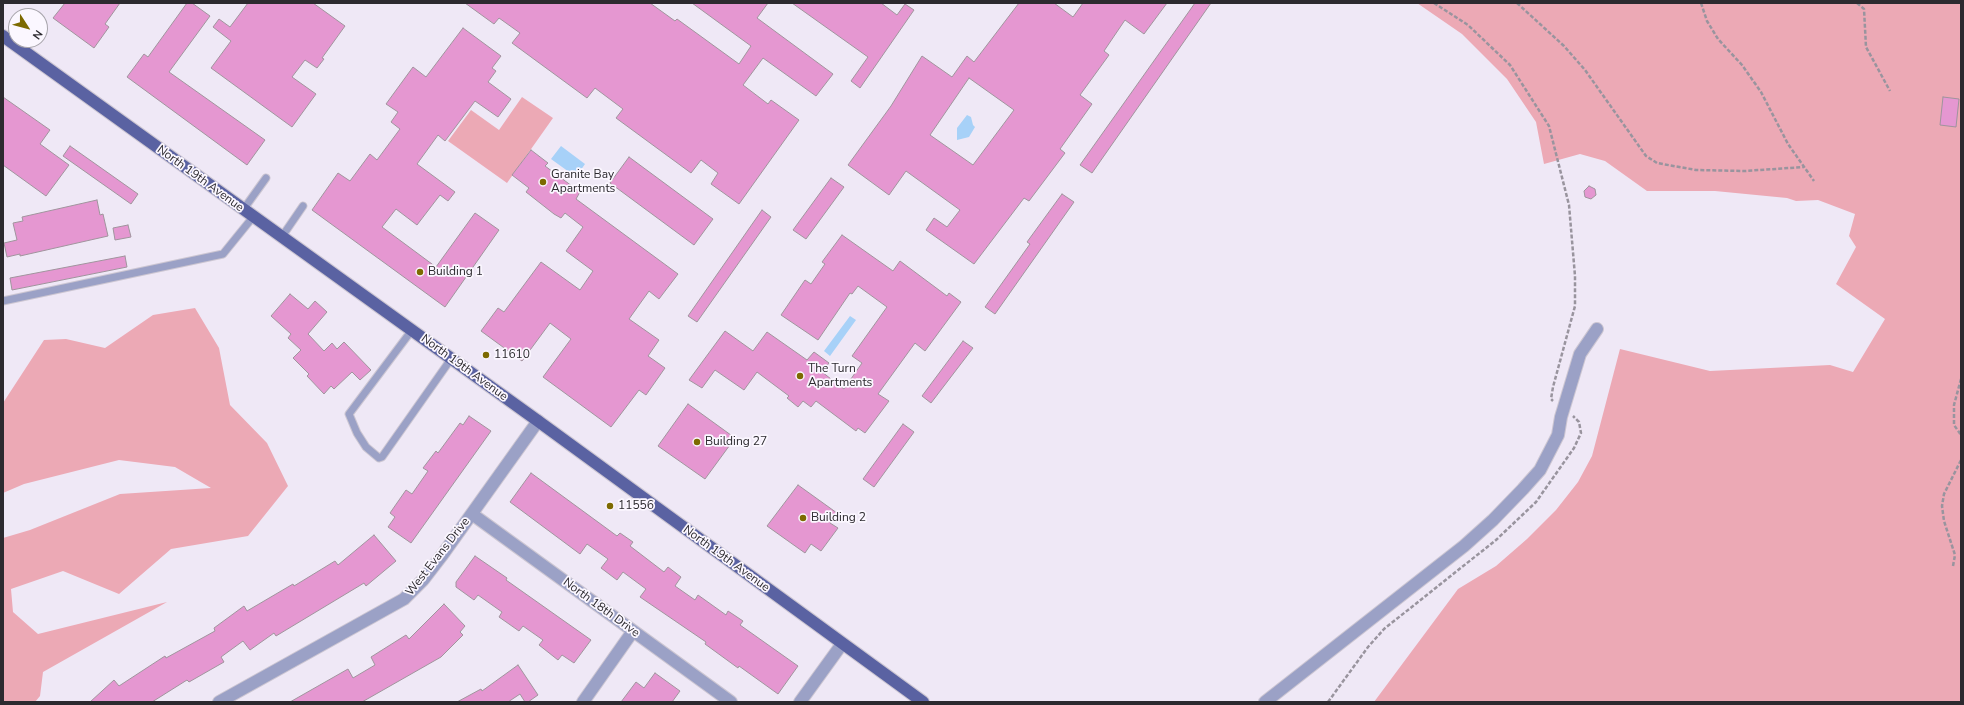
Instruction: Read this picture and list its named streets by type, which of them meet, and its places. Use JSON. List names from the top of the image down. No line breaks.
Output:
{"streets":{"main road":["North 19th Avenue"],"street":["West Evans Drive","North 18th Drive"]},"crossings":[["North 19th Avenue","West Evans Drive"],["West Evans Drive","North 18th Drive"]],"places":["Granite Bay Apartments","Building 1","11610","The Turn Apartments","Building 27","11556","Building 2"],"north":"bottom right"}
